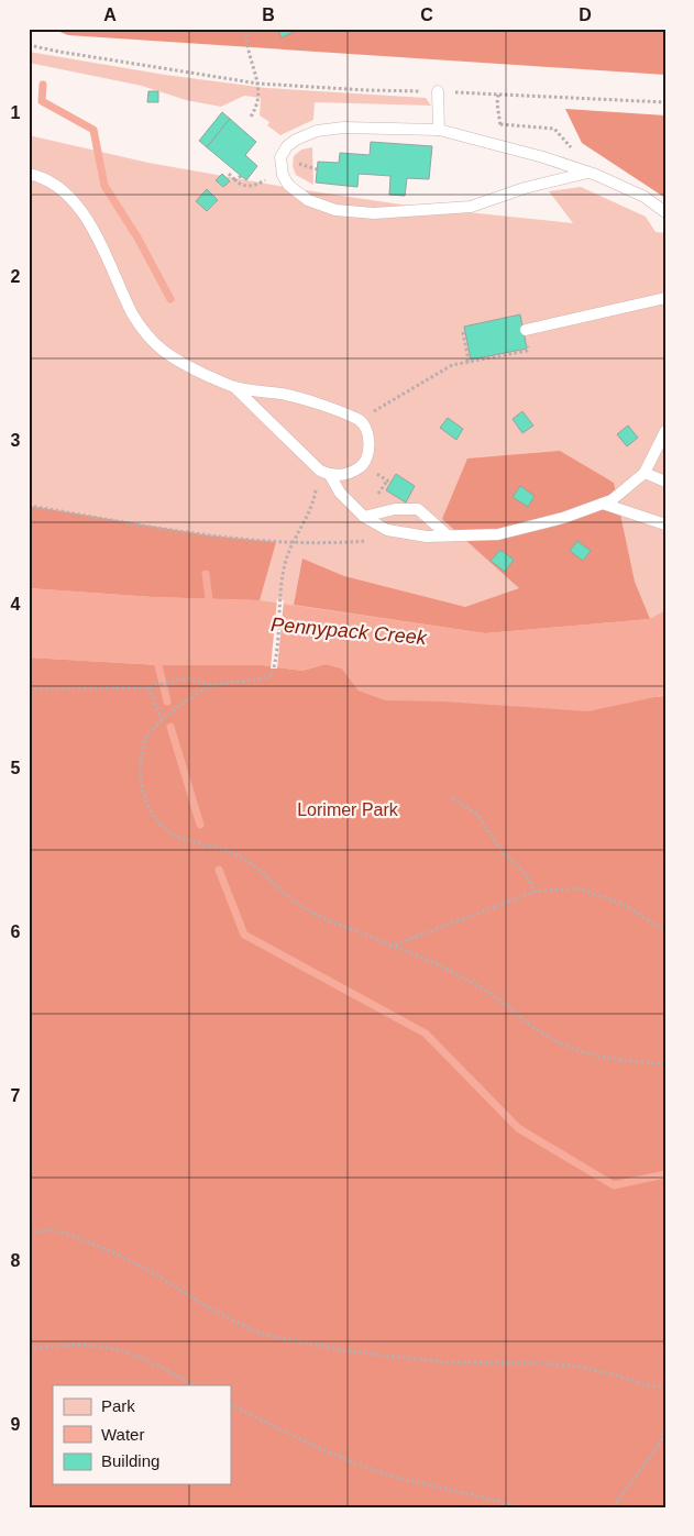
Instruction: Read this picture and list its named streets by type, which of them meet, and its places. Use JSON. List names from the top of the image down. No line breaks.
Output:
{"water":["Pennypack Creek"],"parks":["Lorimer Park"],"legend":["Park","Water","Building"],"grid":{"columns":["A","B","C","D"],"rows":["1","2","3","4","5","6","7","8","9"]}}
